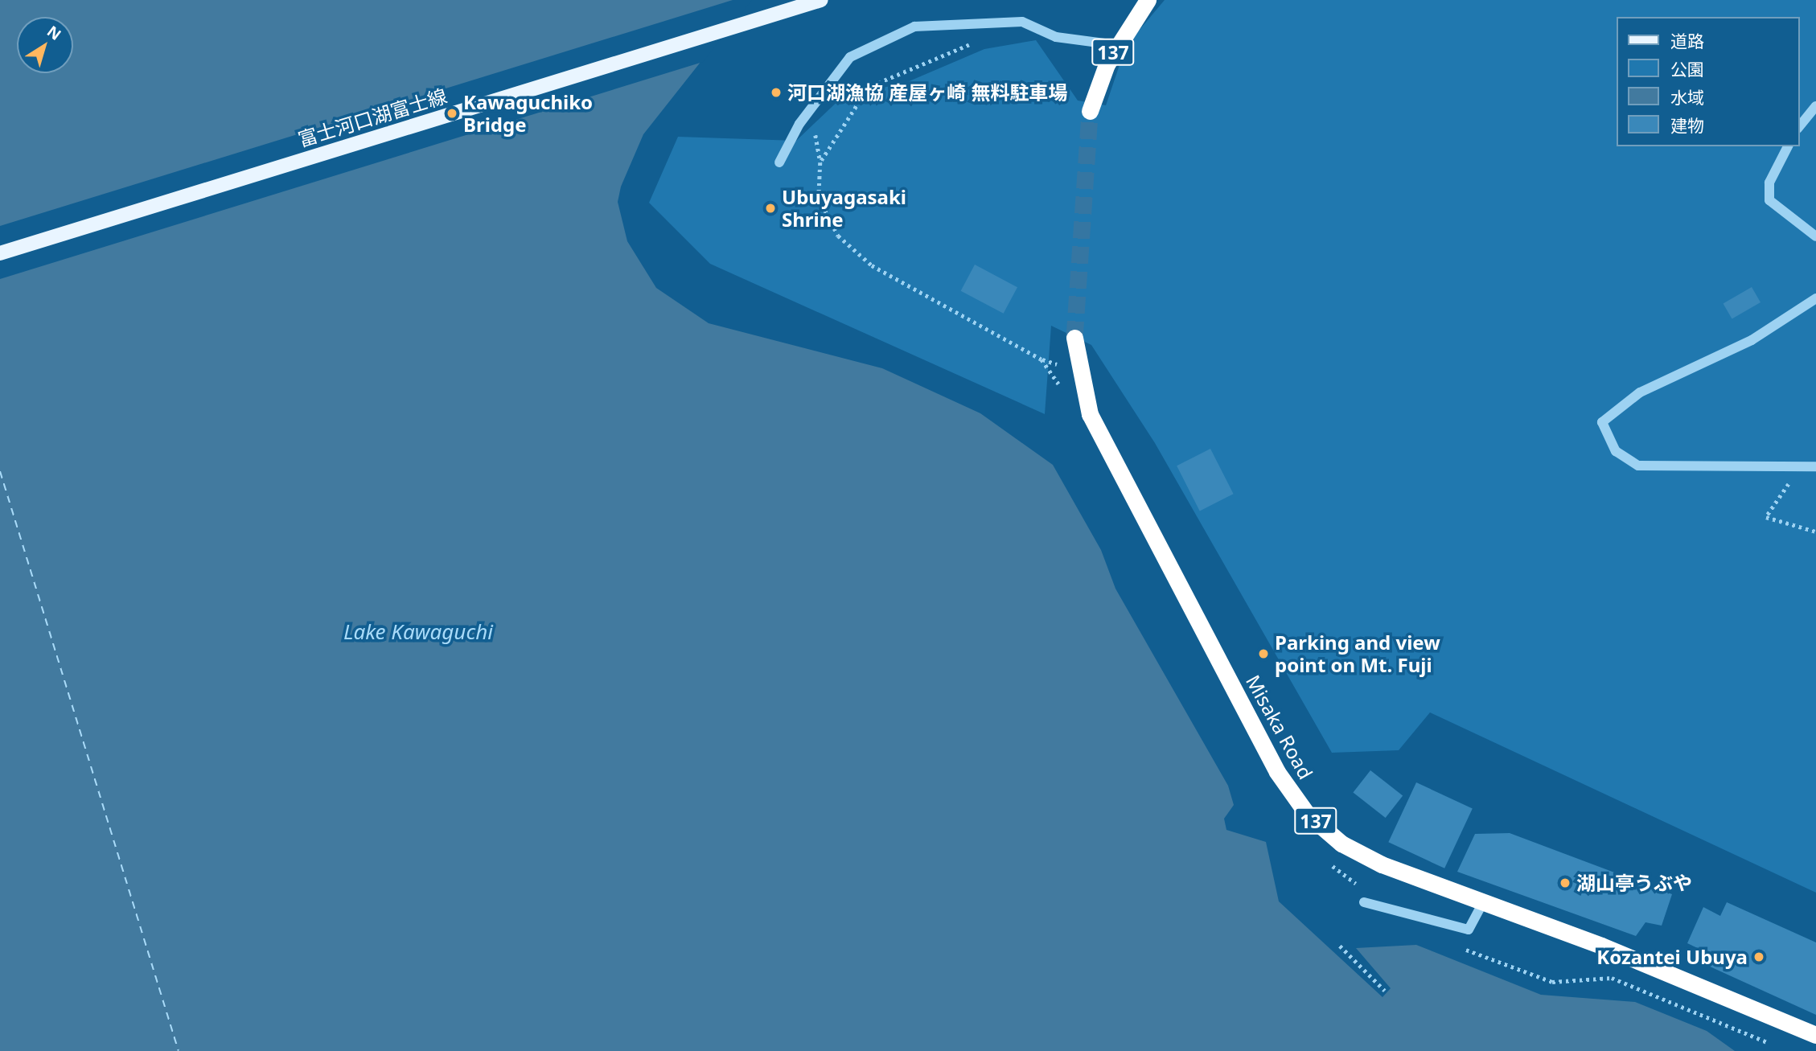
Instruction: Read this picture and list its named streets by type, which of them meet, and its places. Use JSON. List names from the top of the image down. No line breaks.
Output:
{"streets":{"highway":["137","Misaka Road"],"main road":["富士河口湖富士線"]},"water":["Lake Kawaguchi"],"places":["河口湖漁協 産屋ヶ崎 無料駐車場","Kawaguchiko Bridge","Ubuyagasaki Shrine","Parking and view point on Mt. Fuji","湖山亭うぶや","Kozantei Ubuya"],"legend":["道路","公園","水域","建物"],"north":"top right"}
